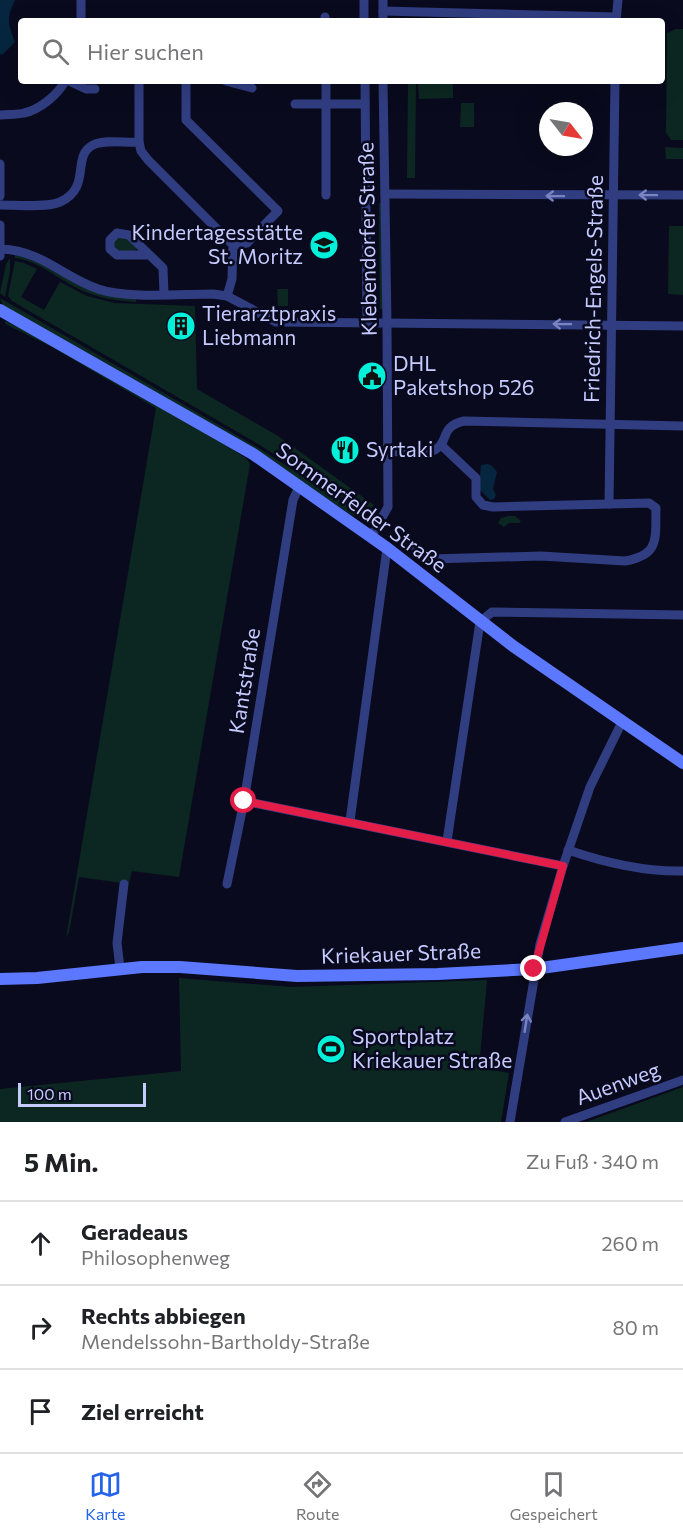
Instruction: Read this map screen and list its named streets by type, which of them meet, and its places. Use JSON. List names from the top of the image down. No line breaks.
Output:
{"streets":{"main road":["Sommerfelder Straße","Kriekauer Straße"],"street":["Klebendorfer Straße","Friedrich-Engels-Straße","Kantstraße","Auenweg"]},"crossings":[["Klebendorfer Straße","Sommerfelder Straße"],["Sommerfelder Straße","Kantstraße"]],"places":{"school or university":["Kindertagesstätte St. Moritz"],"building":["Tierarztpraxis Liebmann"],"public building":["DHL Paketshop 526"],"restaurant":["Syrtaki"],"sports":["Sportplatz Kriekauer Straße"]},"scale_bar":"100 m","north":"bottom right","page":{"search":"Hier suchen","scale":"100 m","heading":["5 Min.","Zu Fuß · 340 m"],"list":[["Geradeaus","Philosophenweg","260 m"],["Rechts abbiegen","Mendelssohn-Bartholdy-Straße","80 m"],"Ziel erreicht"],"nav":["Karte","Route","Gespeichert"]}}
